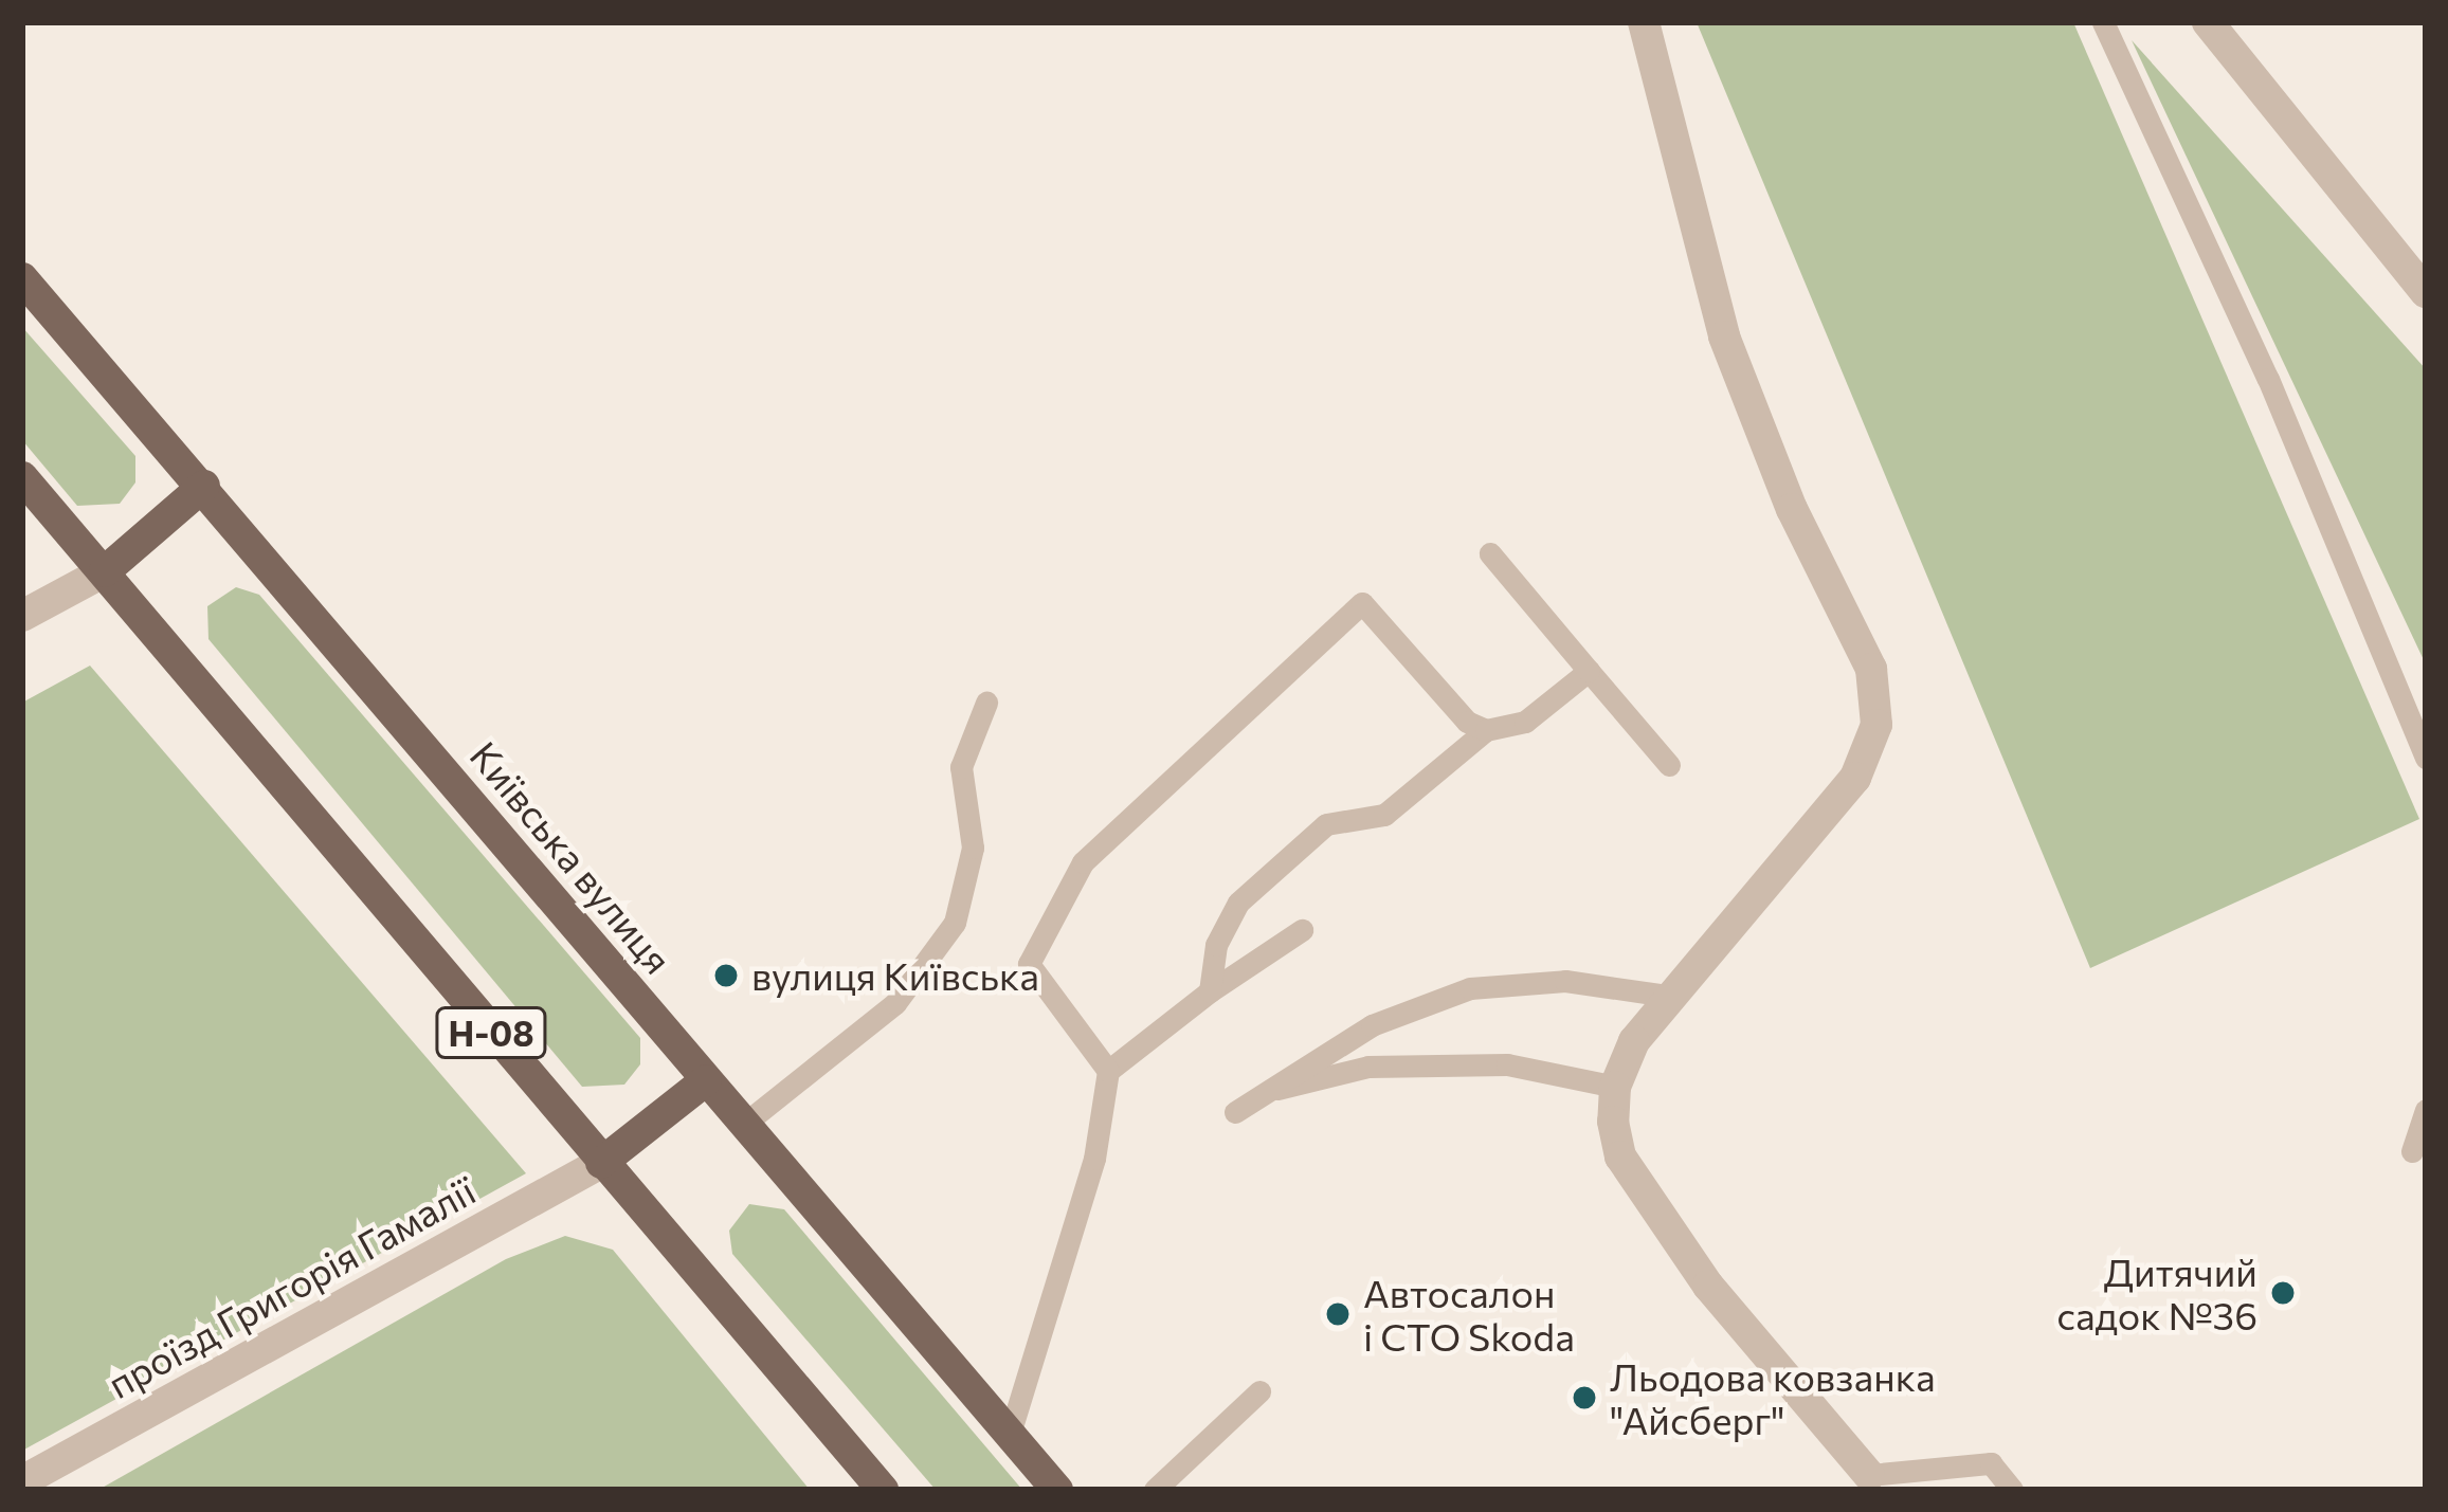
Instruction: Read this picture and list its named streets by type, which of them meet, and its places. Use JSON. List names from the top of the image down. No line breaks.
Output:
{"streets":{"main road":["Київська вулиця","Н-08"],"street":["проїзд Григорія Гамалії"]},"crossings":[["Н-08","проїзд Григорія Гамалії"]],"places":["вулиця Київська","Дитячий садок №36","Автосалон і СТО Skoda","Льодова ковзанка \"Айсберг\""]}
